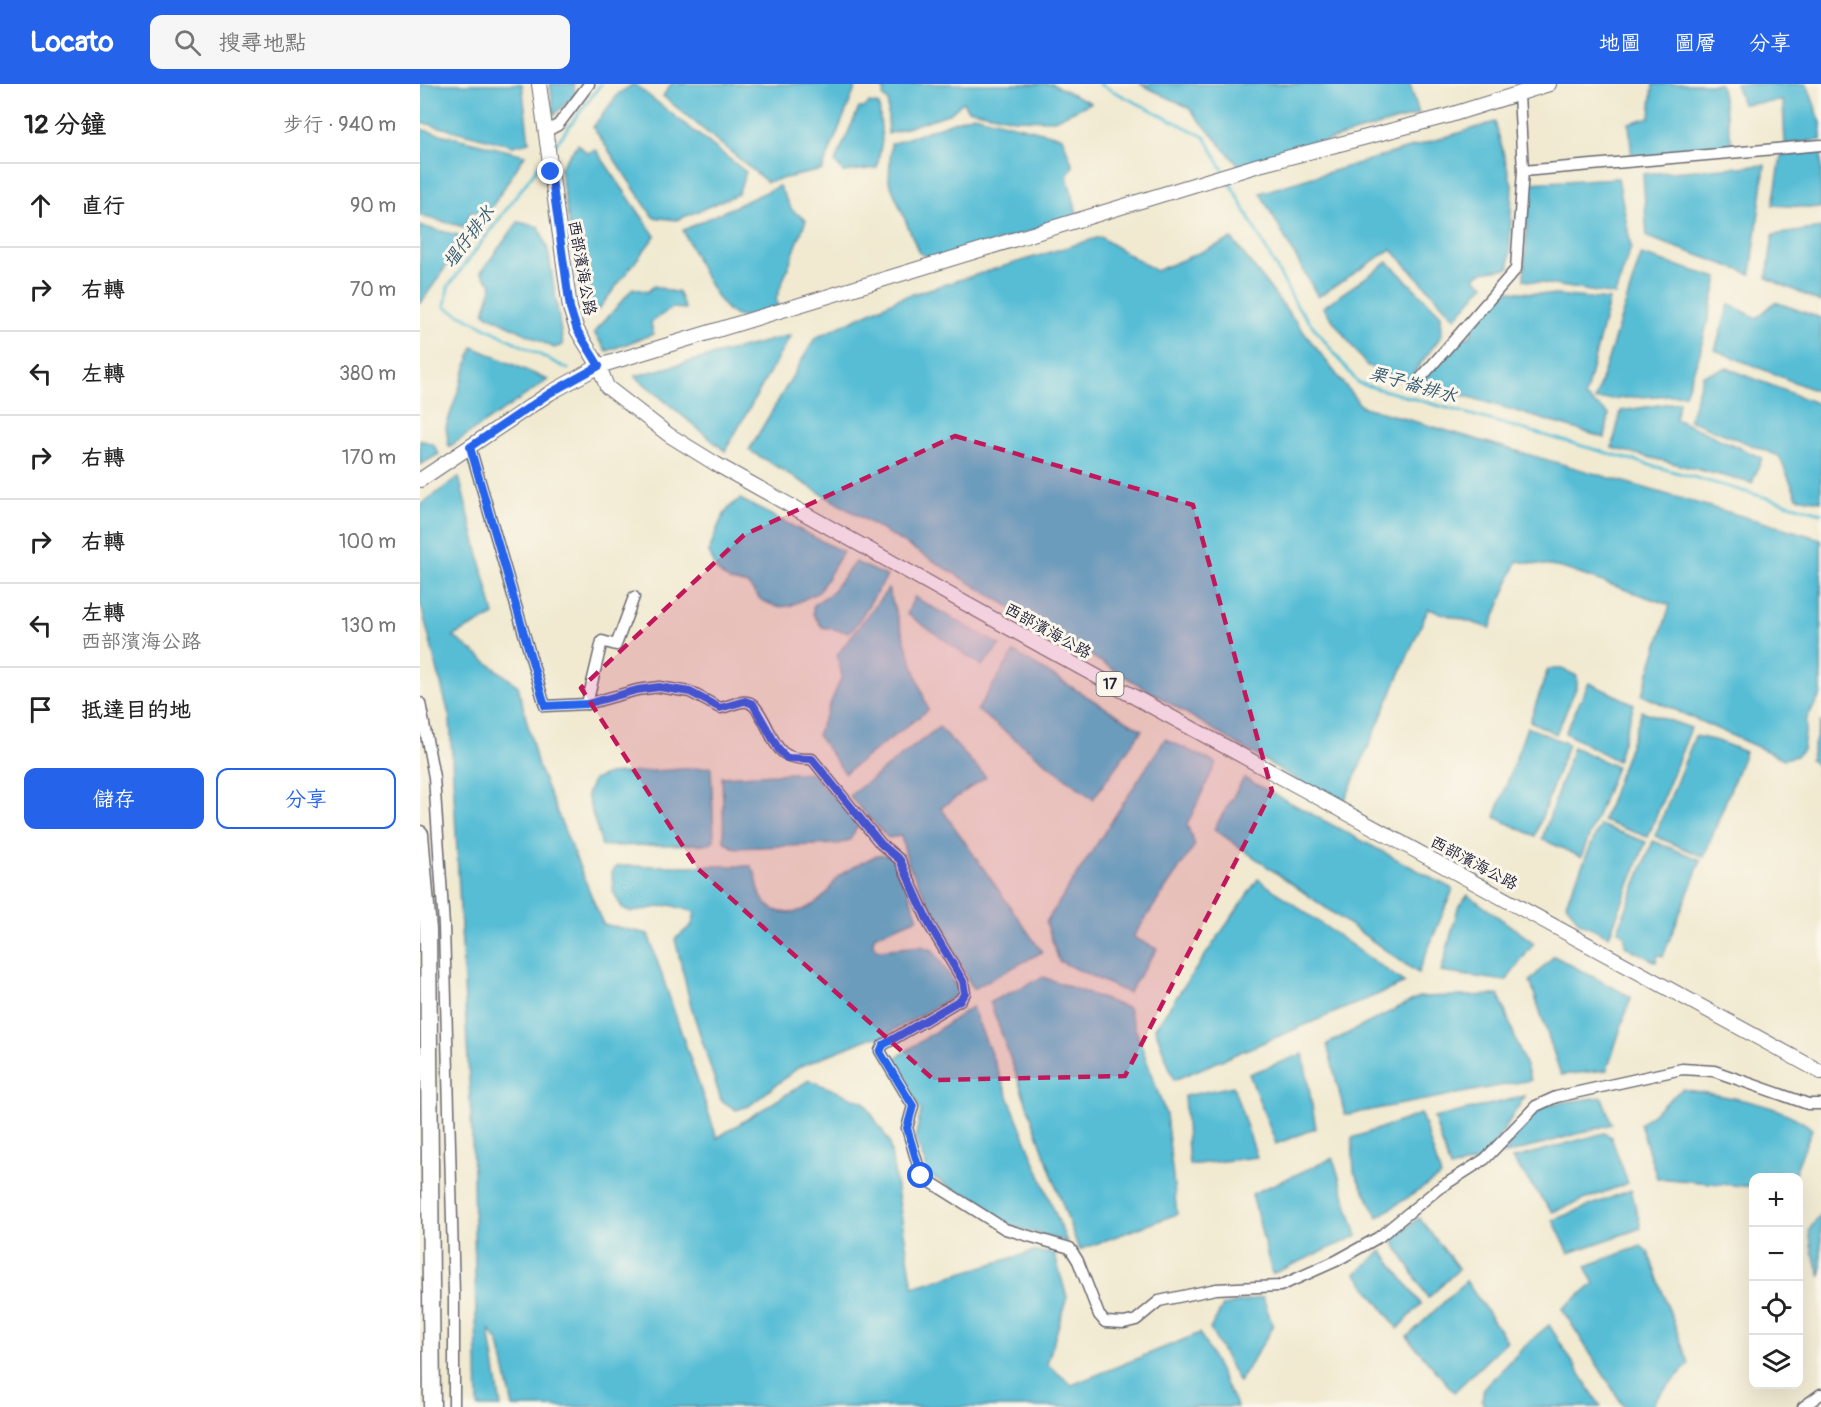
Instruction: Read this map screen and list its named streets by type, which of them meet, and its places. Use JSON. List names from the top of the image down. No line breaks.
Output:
{"streets":{"main road":["西部濱海公路","17"]},"water":["塭仔排水","栗子崙排水"],"page":{"header":"Locato","search":"搜尋地點","nav":["地圖","圖層","分享"],"heading":["12 分鐘","步行 · 940 m"],"list":[["直行","90 m"],["右轉","70 m"],["左轉","380 m"],["右轉","170 m"],["右轉","100 m"],["左轉","西部濱海公路","130 m"],"抵達目的地"],"buttons":["儲存","分享"],"map_buttons":["+","−"]}}
